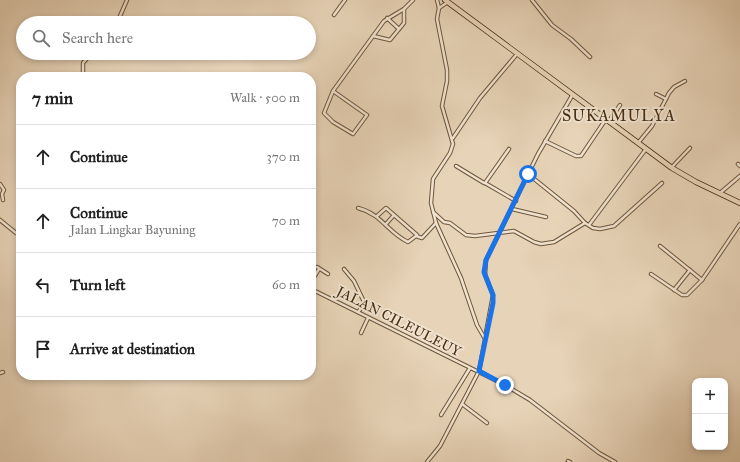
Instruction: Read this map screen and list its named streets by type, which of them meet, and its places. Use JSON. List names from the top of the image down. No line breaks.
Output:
{"streets":{"street":["JALAN CILEULEUY"]},"districts":["SUKAMULYA"],"page":{"search":"Search here","heading":["7 min","Walk · 500 m"],"list":[["Continue","370 m"],["Continue","Jalan Lingkar Bayuning","70 m"],["Turn left","60 m"],"Arrive at destination"],"map_buttons":["+","−"]}}
